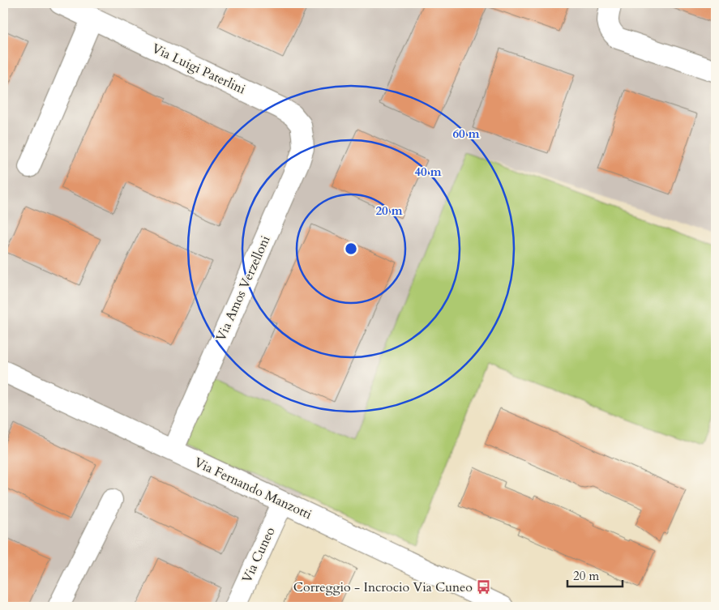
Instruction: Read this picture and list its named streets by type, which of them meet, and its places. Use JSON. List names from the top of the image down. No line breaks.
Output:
{"streets":{"street":["Via Luigi Paterlini","Via Amos Verzelloni","Via Fernando Manzotti","Via Cuneo"]},"crossings":[["Via Luigi Paterlini","Via Amos Verzelloni"],["Via Amos Verzelloni","Via Fernando Manzotti"],["Via Fernando Manzotti","Via Cuneo"]],"places":{"bus stop":["Correggio - Incrocio Via Cuneo"]},"scale_bar":"20 m","rings":["60 m","40 m","20 m"]}
